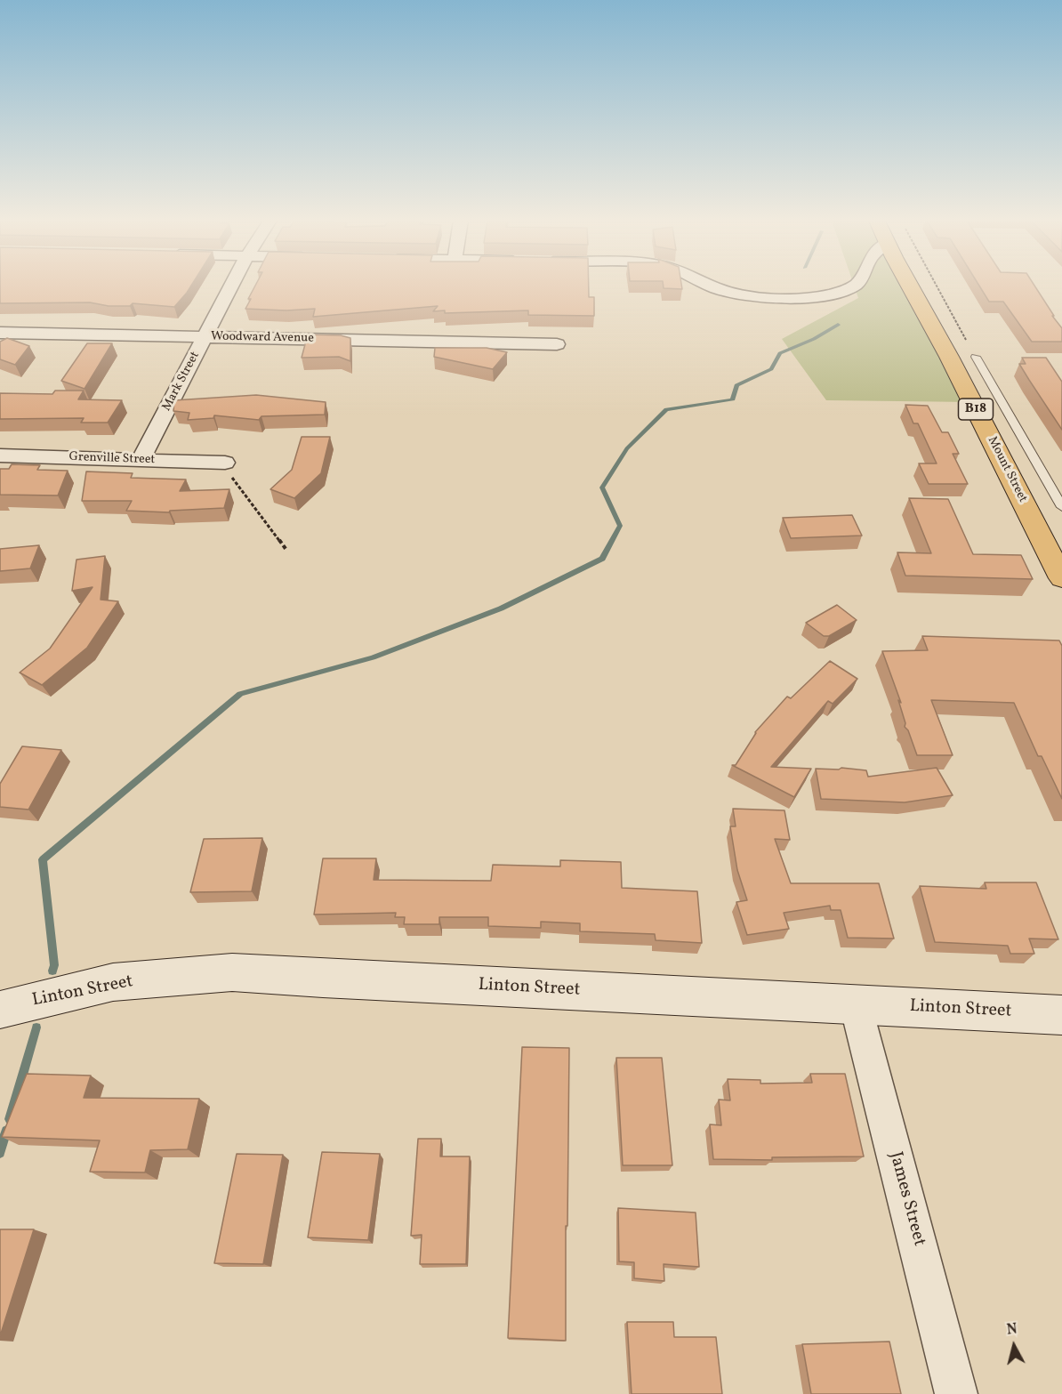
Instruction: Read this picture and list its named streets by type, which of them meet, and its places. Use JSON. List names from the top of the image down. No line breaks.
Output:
{"streets":{"highway":["B18","Mount Street"],"street":["Woodward Avenue","Mark Street","Grenville Street","Linton Street","James Street"]},"crossings":[["Woodward Avenue","Mark Street"],["Mark Street","Grenville Street"],["Linton Street","James Street"]],"north":"top"}
